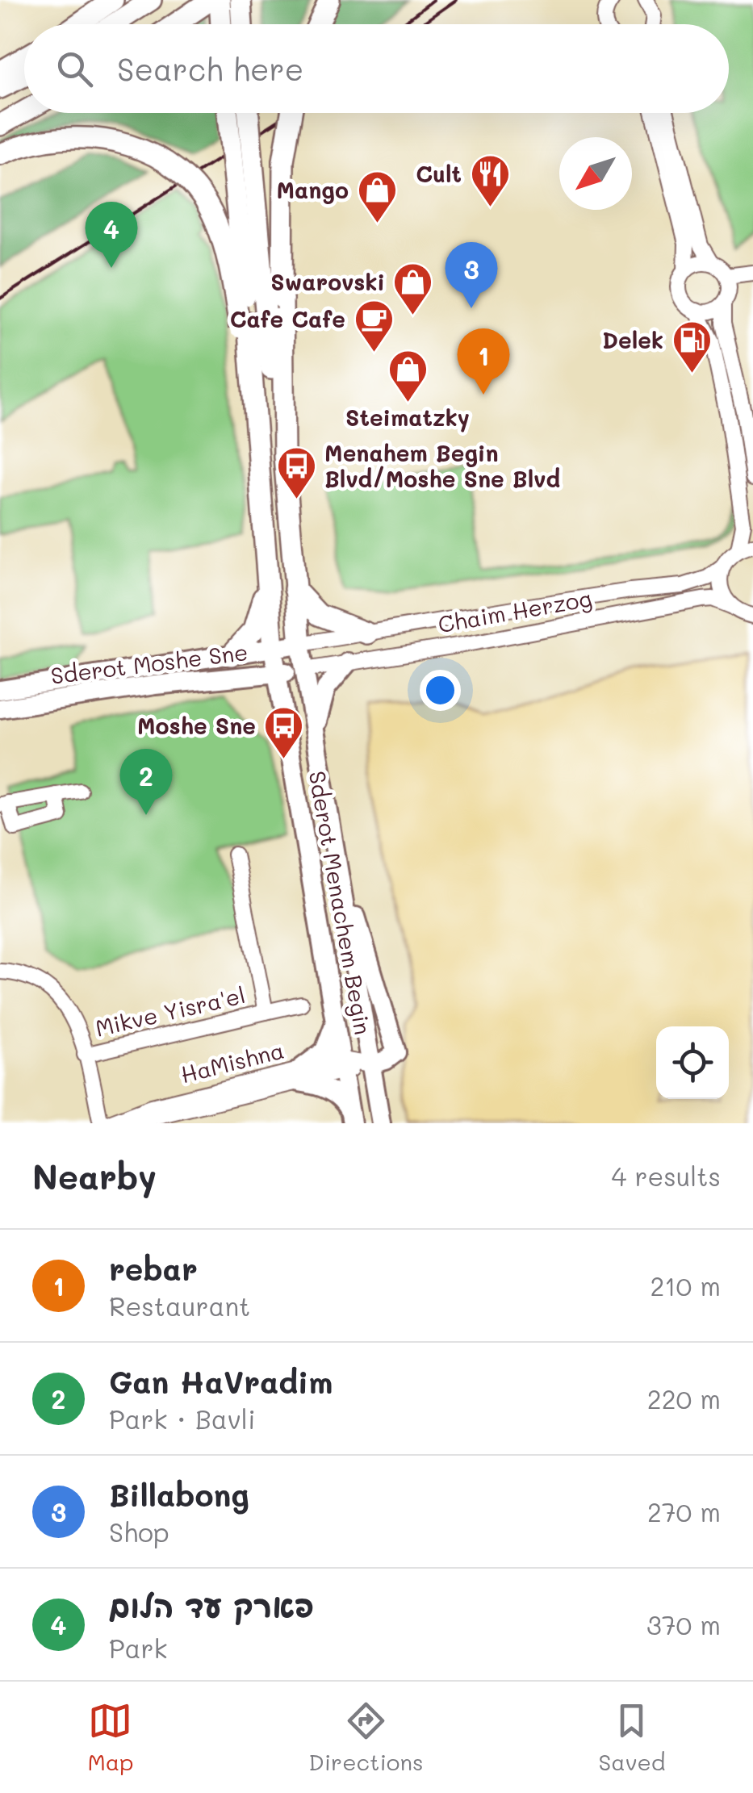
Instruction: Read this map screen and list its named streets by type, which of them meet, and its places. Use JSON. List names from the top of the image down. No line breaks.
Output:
{"streets":{"main road":["Sderot Moshe Sne","Sderot Menachem Begin"],"street":["Chaim Herzog","Mikve Yisra'el","HaMishna"]},"crossings":[["Chaim Herzog","Sderot Moshe Sne"],["Chaim Herzog","Sderot Menachem Begin"],["Sderot Moshe Sne","Sderot Menachem Begin"],["Sderot Menachem Begin","HaMishna"]],"places":{"restaurant":["Cult"],"shop":["Mango","Swarovski","Steimatzky"],"cafe":["Cafe Cafe"],"fuel station":["Delek"],"bus stop":["Menahem Begin Blvd/Moshe Sne Blvd","Moshe Sne"]},"north":"bottom left","page":{"search":"Search here","pins":["4","3","1","2"],"heading":["Nearby","4 results"],"list":[{"mark":"1","name":"rebar","note":"Restaurant","value":"210 m"},{"mark":"2","name":"Gan HaVradim","note":"Park · Bavli","value":"220 m"},{"mark":"3","name":"Billabong","note":"Shop","value":"270 m"},{"mark":"4","name":"פארק עד הלום","note":"Park","value":"370 m"}],"nav":["Map","Directions","Saved"]}}
